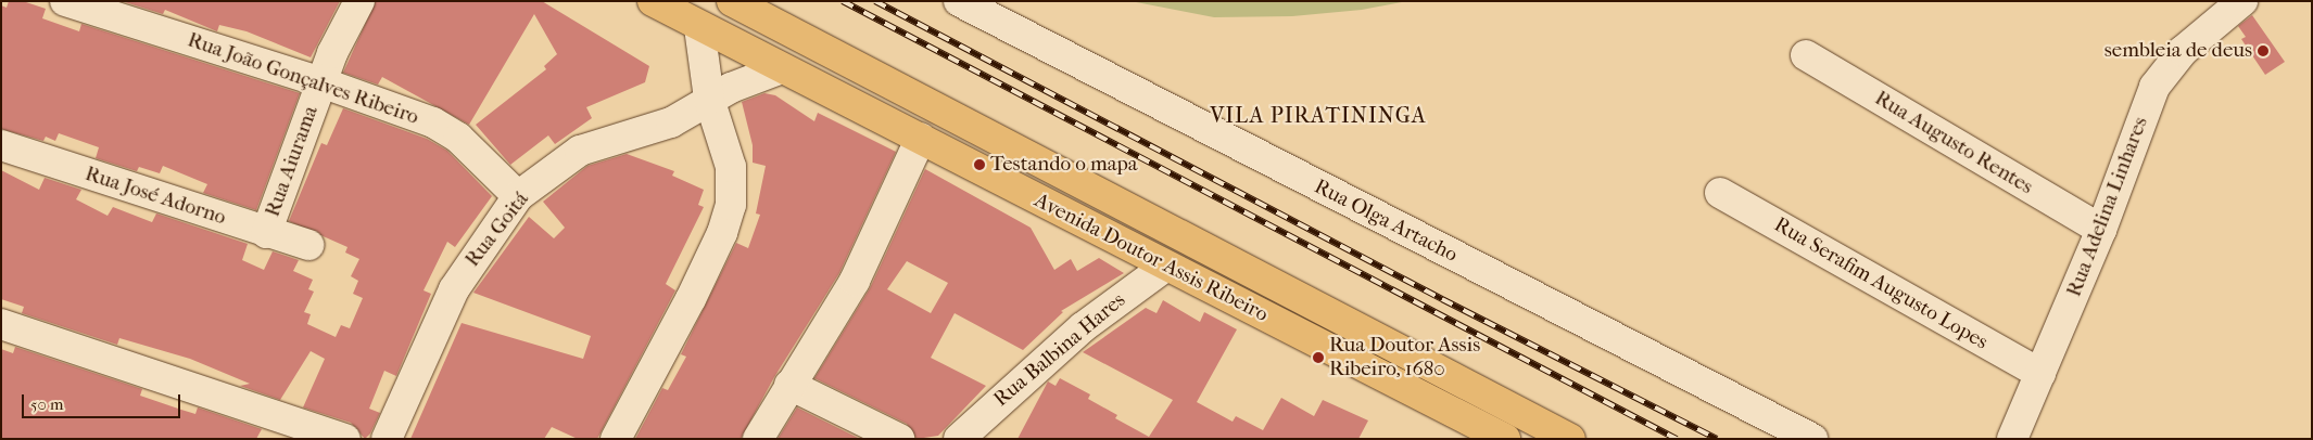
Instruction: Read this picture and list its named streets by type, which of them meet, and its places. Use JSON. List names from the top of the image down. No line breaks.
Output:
{"streets":{"main road":["Avenida Doutor Assis Ribeiro"],"street":["Rua João Gonçalves Ribeiro","Rua Augusto Rentes","Rua Aiurama","Rua José Adorno","Rua Adelina Linhares","Rua Olga Artacho","Rua Goitá","Rua Serafim Augusto Lopes","Rua Balbina Hares"]},"crossings":[["Rua João Gonçalves Ribeiro","Rua Aiurama"],["Rua João Gonçalves Ribeiro","Rua Goitá"],["Rua Augusto Rentes","Rua Adelina Linhares"],["Rua Aiurama","Rua José Adorno"],["Rua Adelina Linhares","Rua Serafim Augusto Lopes"],["Rua Goitá","Avenida Doutor Assis Ribeiro"],["Avenida Doutor Assis Ribeiro","Rua Balbina Hares"]],"districts":["VILA PIRATININGA"],"places":["sembleia de deus","Testando o mapa","Rua Doutor Assis Ribeiro, 1680"],"scale_bar":"50 m"}
